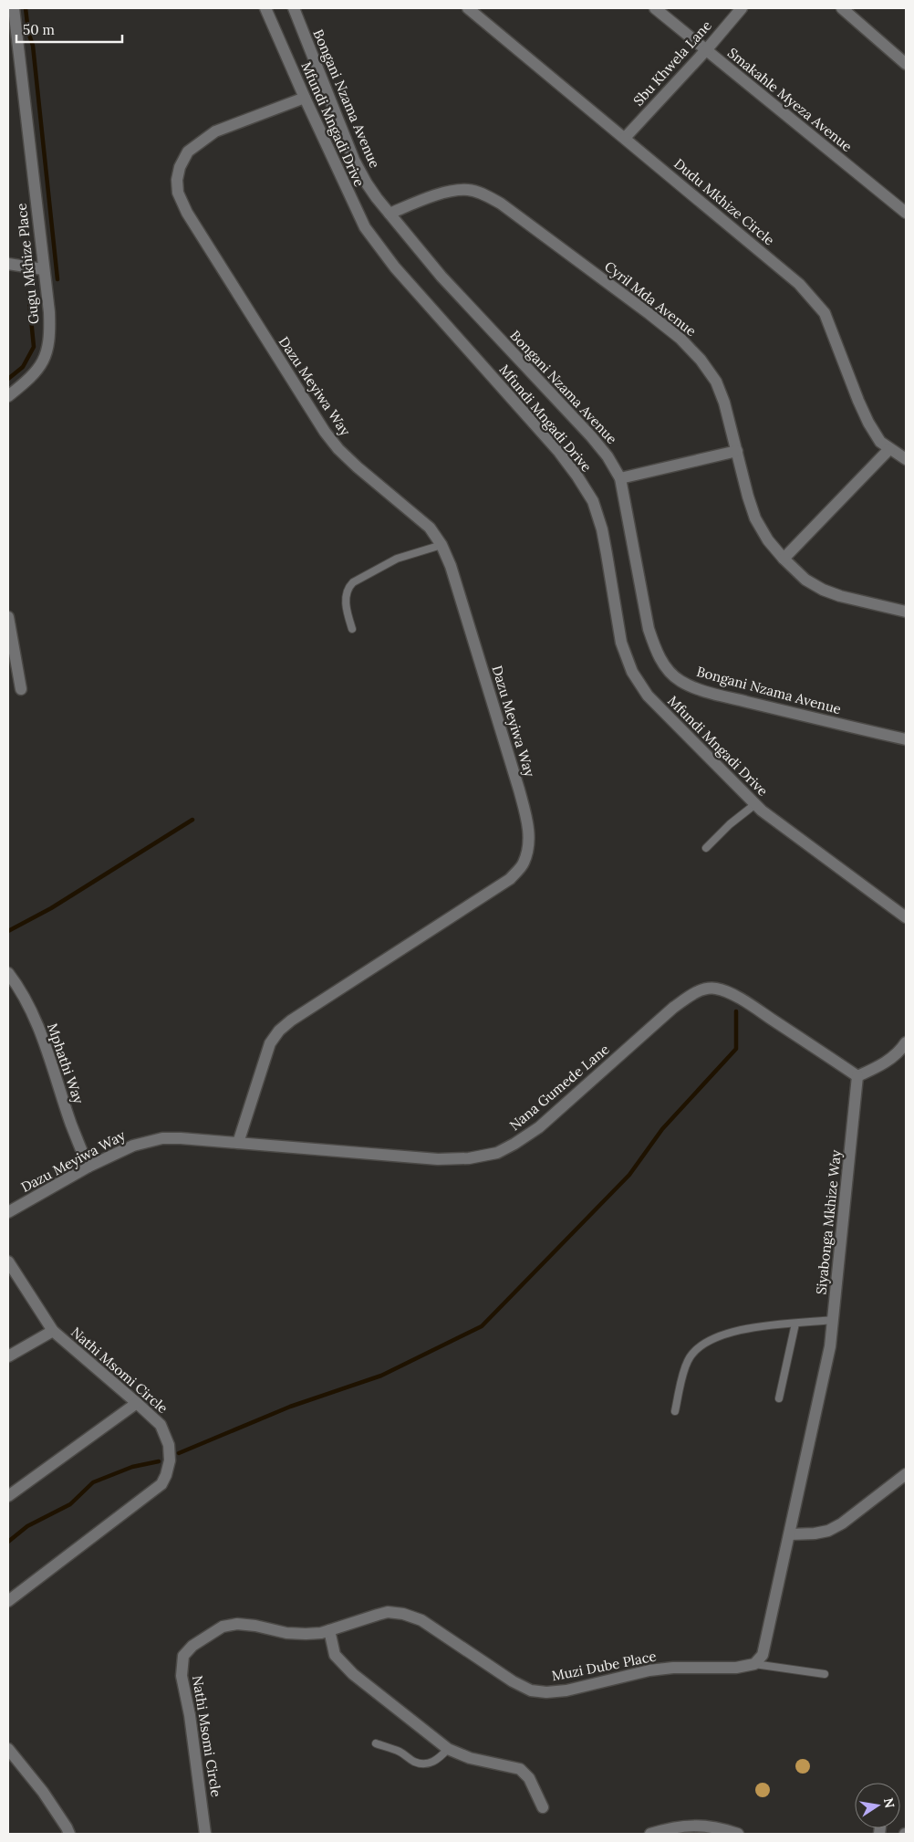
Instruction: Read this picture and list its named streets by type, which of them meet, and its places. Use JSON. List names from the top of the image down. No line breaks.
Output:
{"streets":{"street":["Sbu Khwela Lane","Bongani Nzama Avenue","Smakahle Myeza Avenue","Mfundi Mngadi Drive","Dudu Mkhize Circle","Gugu Mkhize Place","Cyril Mda Avenue","Dazu Meyiwa Way","Mphathi Way","Nana Gumede Lane","Siyabonga Mkhize Way","Nathi Msomi Circle","Muzi Dube Place"]},"crossings":[["Sbu Khwela Lane","Smakahle Myeza Avenue"],["Sbu Khwela Lane","Dudu Mkhize Circle"],["Bongani Nzama Avenue","Cyril Mda Avenue"],["Mfundi Mngadi Drive","Dazu Meyiwa Way"],["Dazu Meyiwa Way","Mphathi Way"],["Dazu Meyiwa Way","Nana Gumede Lane"],["Nana Gumede Lane","Siyabonga Mkhize Way"],["Nathi Msomi Circle","Muzi Dube Place"]],"scale_bar":"50 m","north":"right"}
